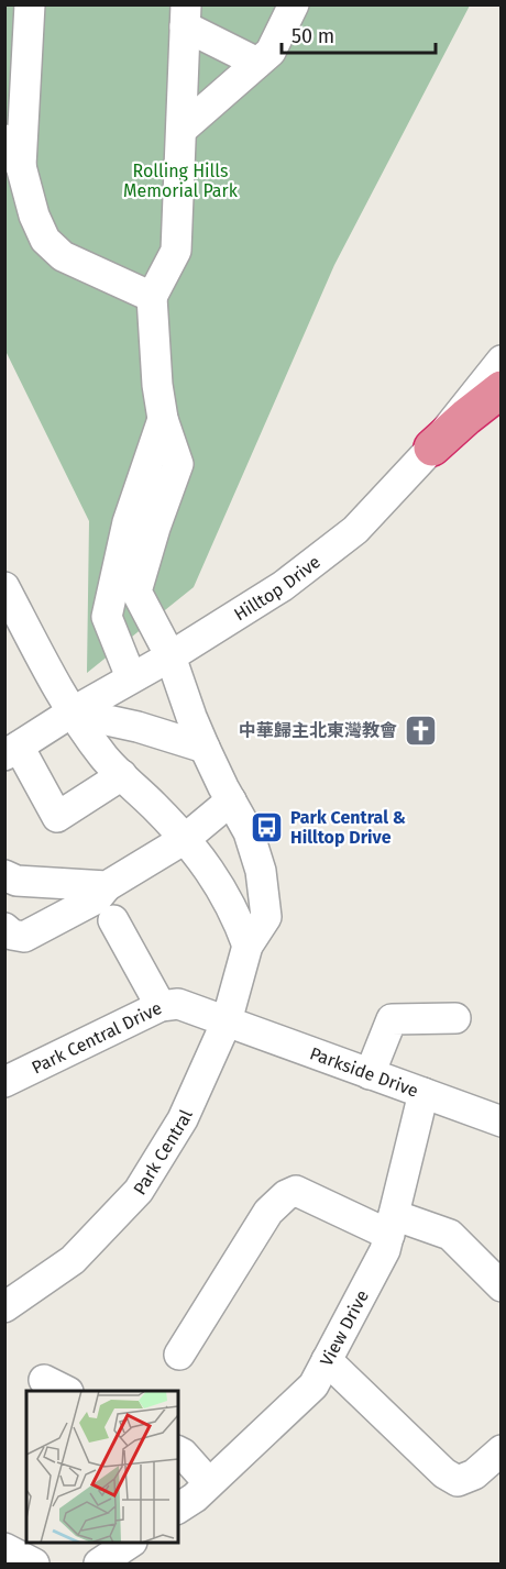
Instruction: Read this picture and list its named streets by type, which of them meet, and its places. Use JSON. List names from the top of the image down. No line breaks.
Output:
{"streets":{"street":["Hilltop Drive","Park Central Drive","Parkside Drive","Park Central","View Drive"]},"crossings":[["Hilltop Drive","Park Central"],["Park Central Drive","Parkside Drive"],["Park Central Drive","Park Central"],["Parkside Drive","Park Central"],["Parkside Drive","View Drive"]],"parks":["Rolling Hills Memorial Park"],"places":{"church":["中華歸主北東灣教會"],"bus stop":["Park Central & Hilltop Drive"]},"scale_bar":"50 m"}
